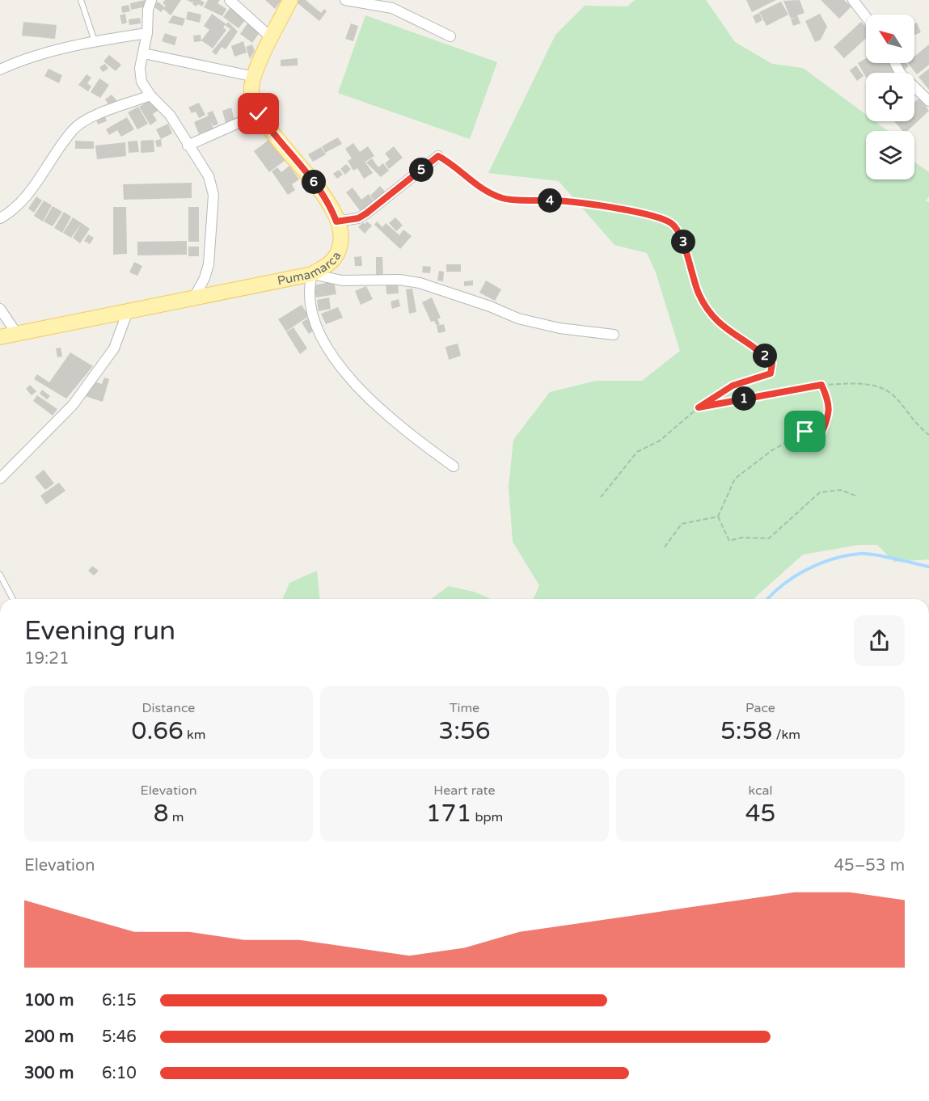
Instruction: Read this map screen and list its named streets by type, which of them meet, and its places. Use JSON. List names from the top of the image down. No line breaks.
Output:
{"streets":{"main road":["Pumamarca"]},"north":"top left","page":{"pins":["5","6","4","3","2","1"],"heading":["Evening run","19:21"],"stats":[["Distance","0.66 km"],["Time","3:56"],["Pace","5:58 /km"],["Elevation","8 m"],["Heart rate","171 bpm"],["kcal","45"]],"chart":["Elevation","45–53 m"],"list":[{"name":"100 m","note":"6:15"},{"name":"200 m","note":"5:46"},{"name":"300 m","note":"6:10"}]}}
